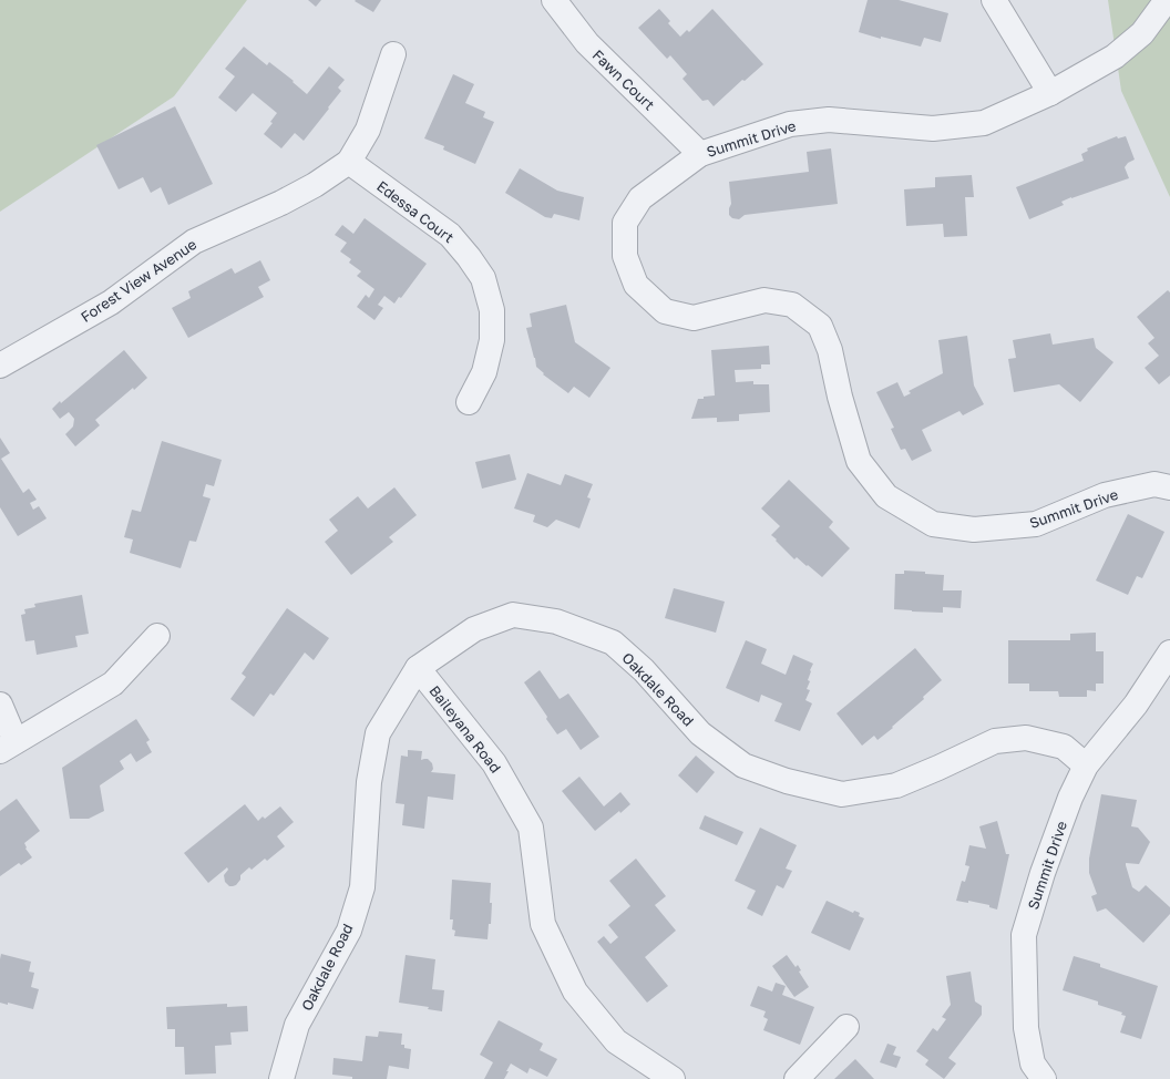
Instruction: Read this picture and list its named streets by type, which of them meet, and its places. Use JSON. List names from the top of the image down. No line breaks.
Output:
{"streets":{"street":["Fawn Court","Summit Drive","Edessa Court","Forest View Avenue","Oakdale Road","Baileyana Road"]},"crossings":[["Fawn Court","Summit Drive"],["Summit Drive","Oakdale Road"],["Edessa Court","Forest View Avenue"],["Oakdale Road","Baileyana Road"]]}
